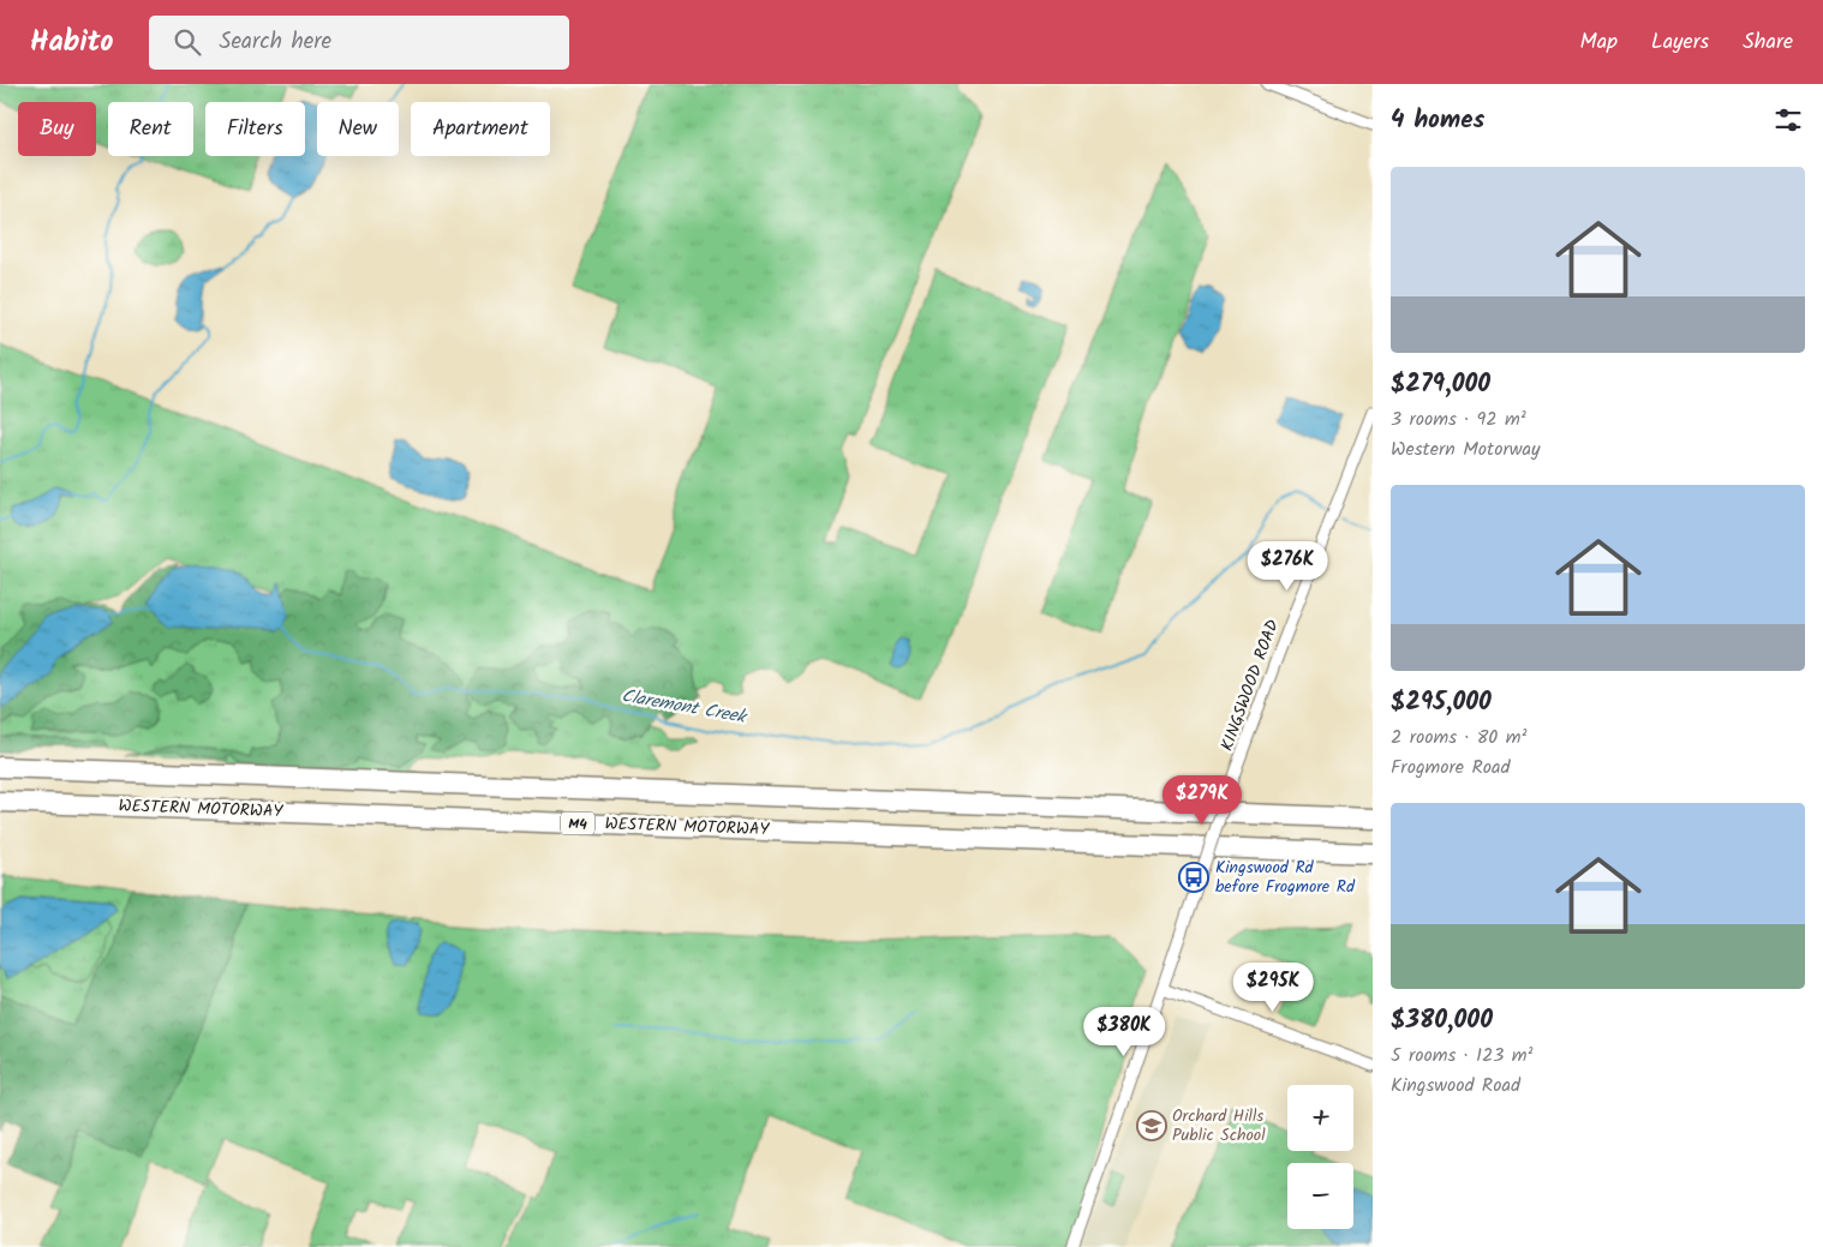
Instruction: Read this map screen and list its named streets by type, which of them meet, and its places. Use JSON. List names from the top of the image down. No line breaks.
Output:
{"streets":{"highway":["WESTERN MOTORWAY","M4"],"street":["KINGSWOOD ROAD"]},"water":["Claremont Creek"],"places":{"bus stop":["Kingswood Rd before Frogmore Rd"],"school or university":["Orchard Hills Public School"]},"page":{"header":"Habito","search":"Search here","nav":["Map","Layers","Share"],"heading":"4 homes","chip":["Buy","Rent","Filters","New","Apartment"],"list":[{"name":"$279,000","note":"3 rooms · 92 m² · Western Motorway"},{"name":"$295,000","note":"2 rooms · 80 m² · Frogmore Road"},{"name":"$380,000","note":"5 rooms · 123 m² · Kingswood Road"}],"price":["$276K","$279K","$295K","$380K"],"map_buttons":["+","−"]}}
